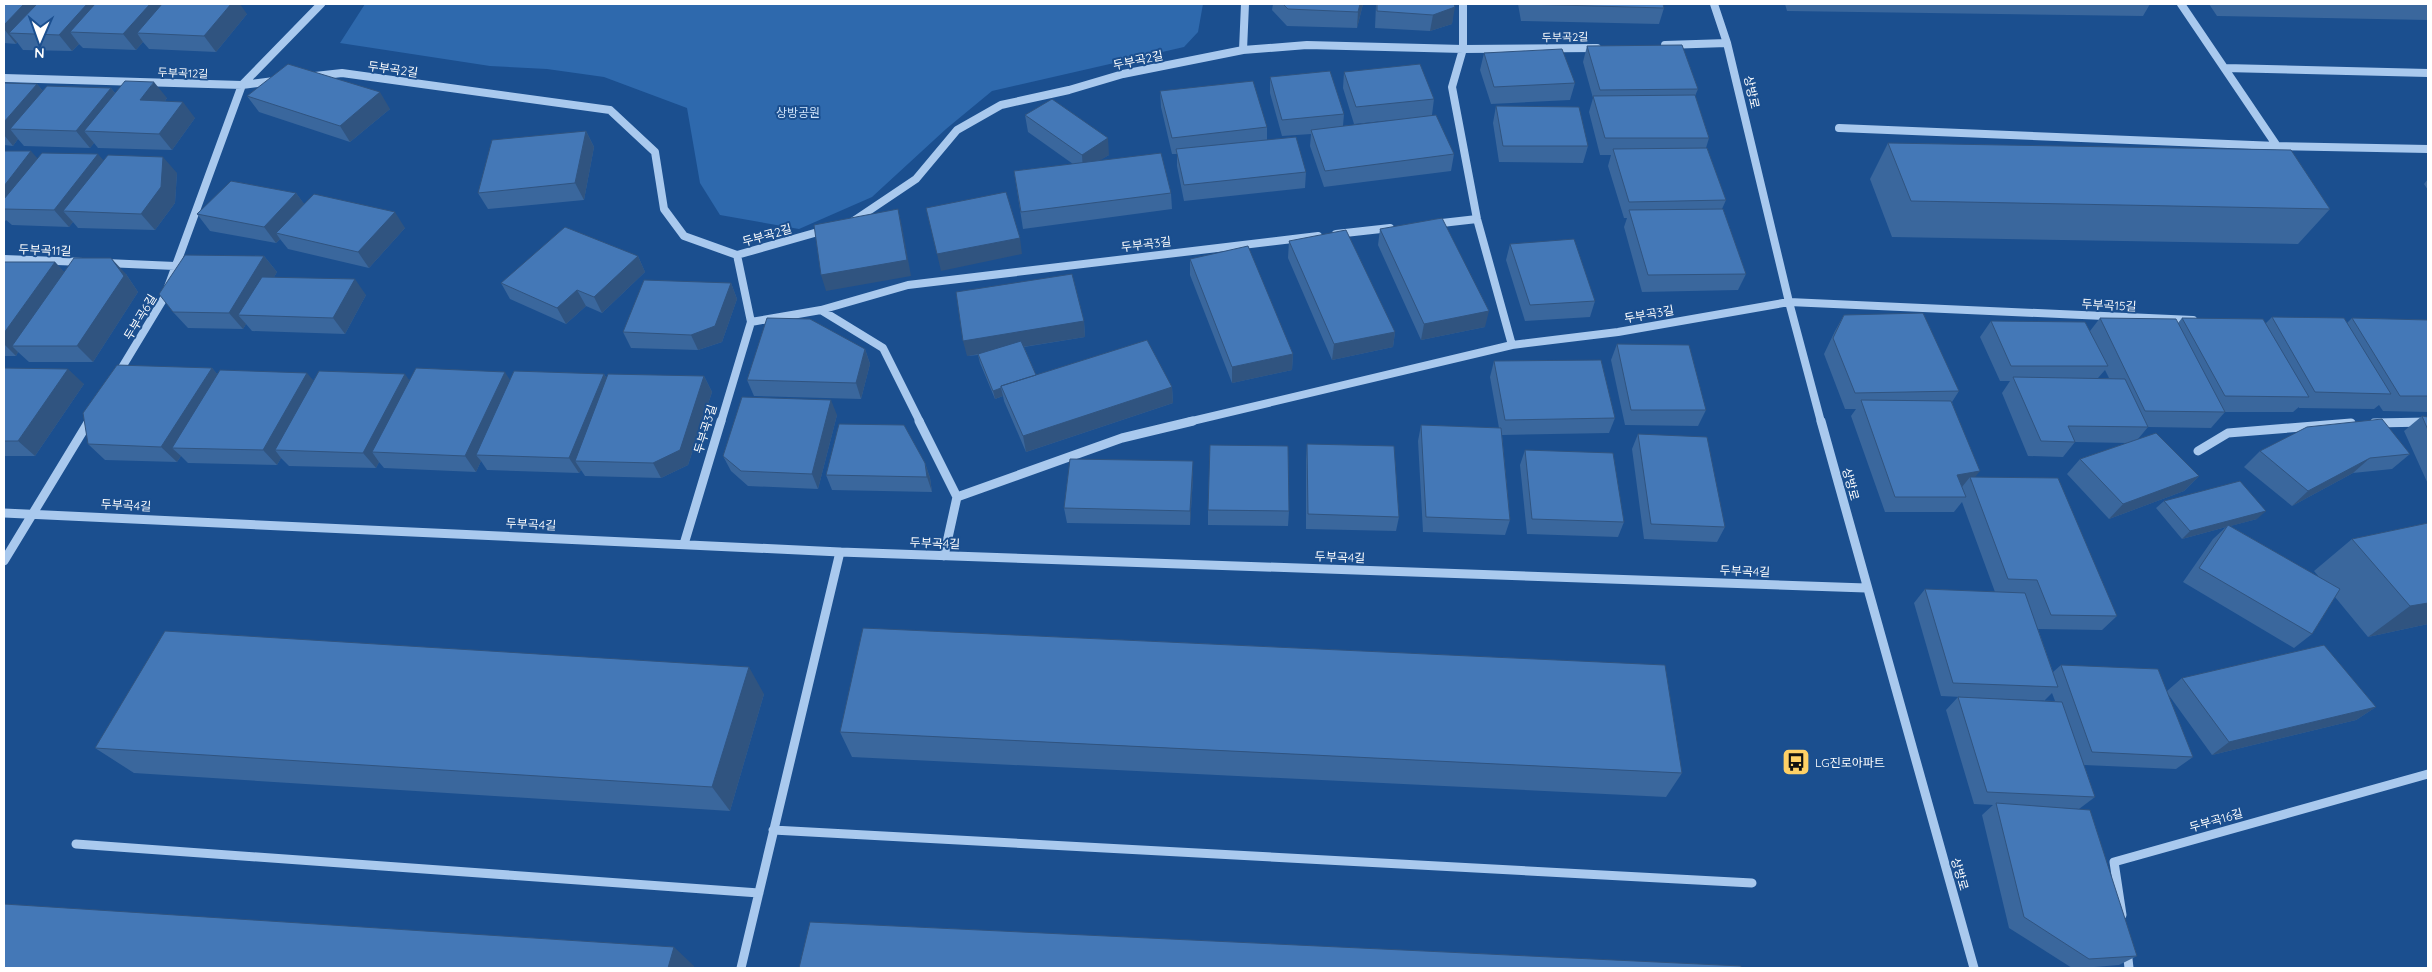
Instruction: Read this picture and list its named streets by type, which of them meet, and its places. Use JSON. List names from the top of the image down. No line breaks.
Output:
{"streets":{"street":["두부곡2길","두부곡12길","상방로","두부곡3길","두부곡11길","두부곡15길","두부곡6길","두부곡4길","두부곡16길"]},"crossings":[["두부곡2길","두부곡3길"],["두부곡12길","두부곡6길"],["상방로","두부곡3길"],["상방로","두부곡15길"],["상방로","두부곡4길"],["두부곡3길","두부곡15길"],["두부곡3길","두부곡4길"]],"parks":["상방공원"],"places":{"bus stop":["LG진로아파트"]},"north":"bottom"}
